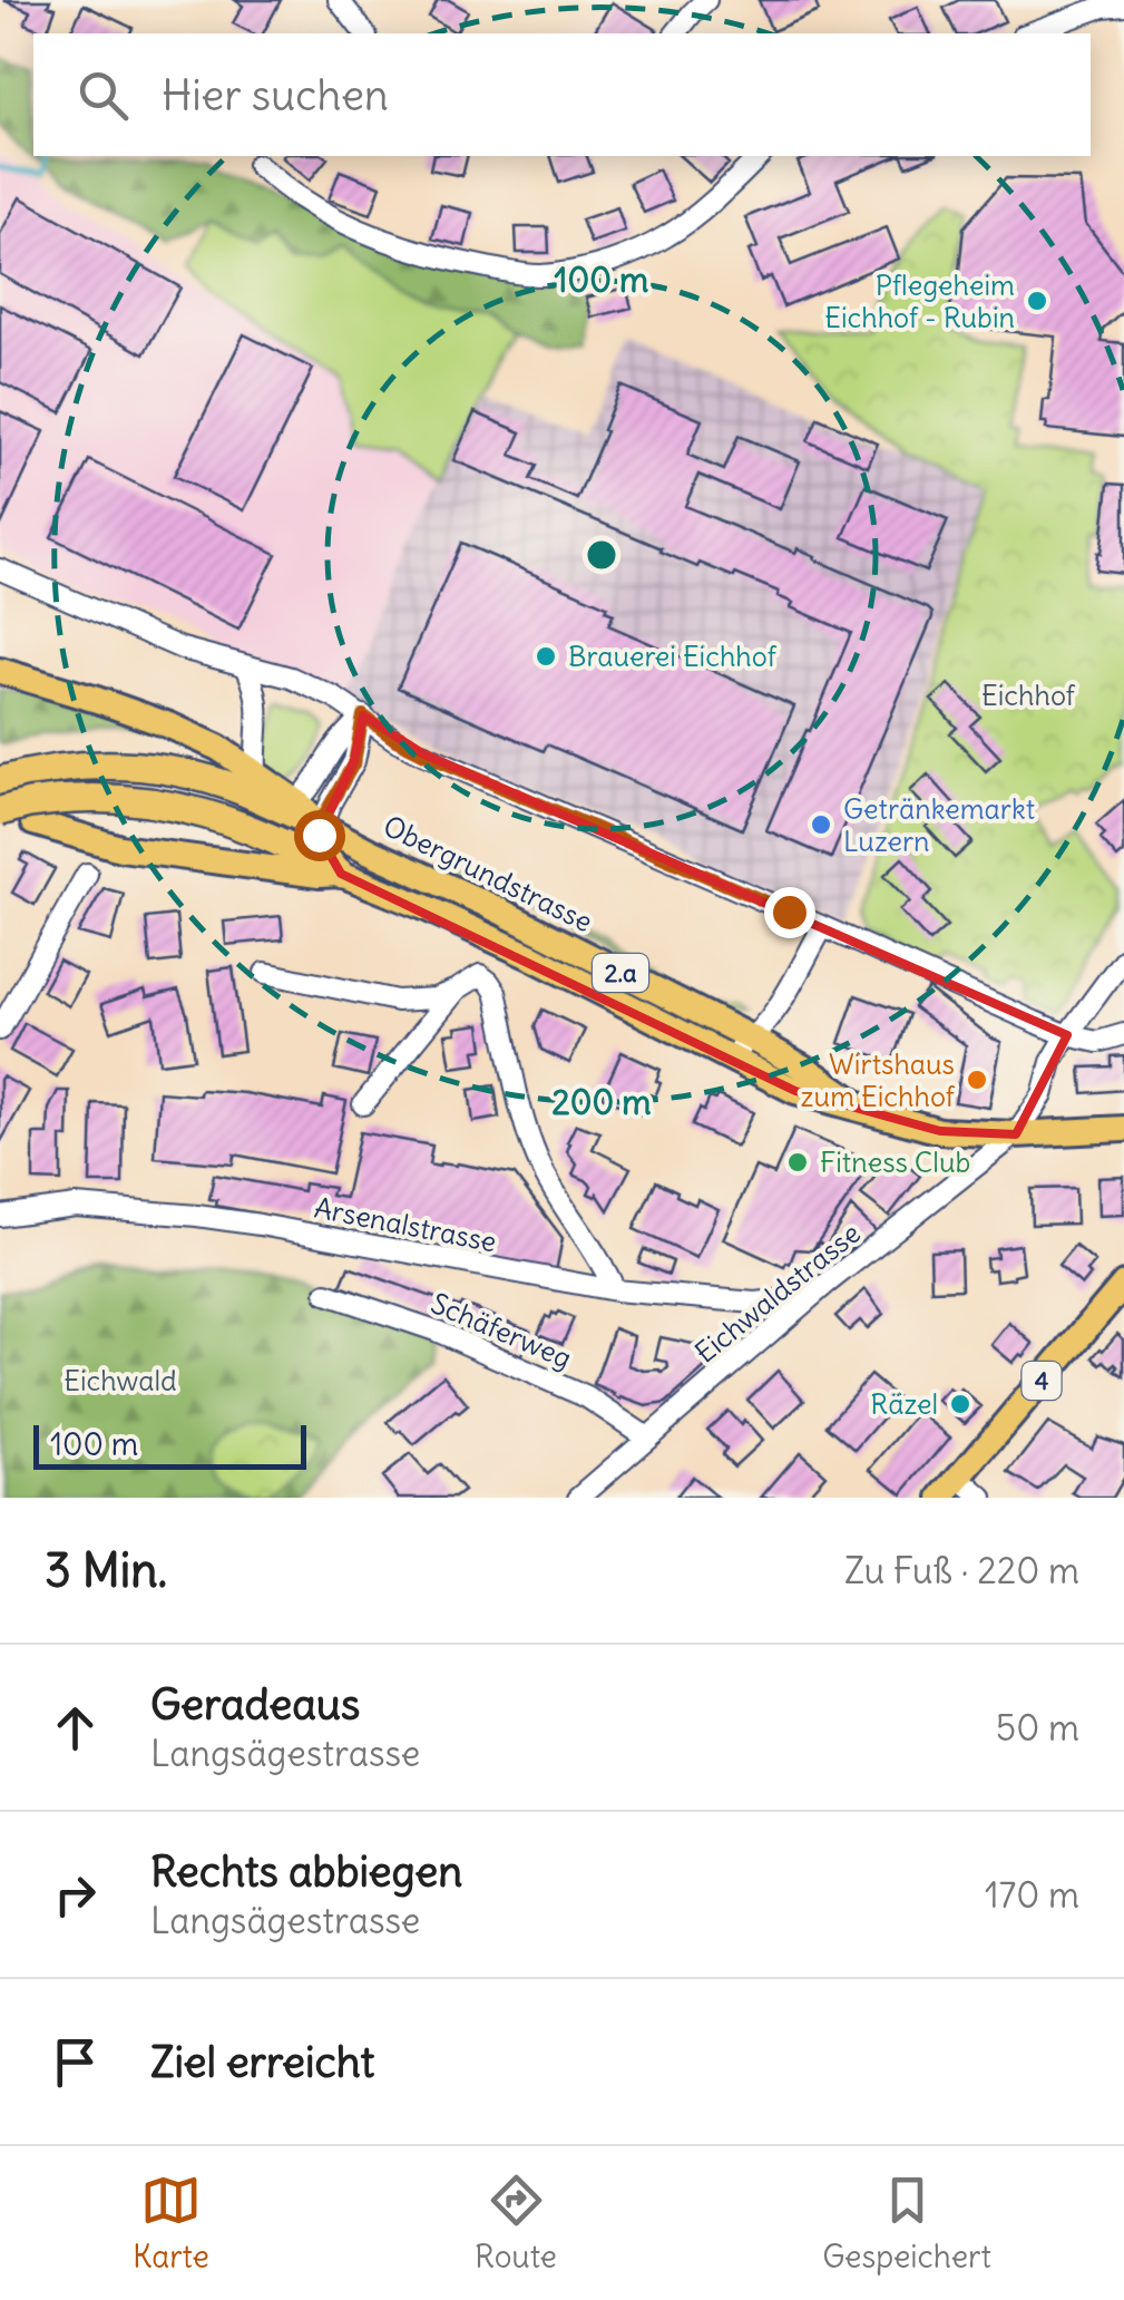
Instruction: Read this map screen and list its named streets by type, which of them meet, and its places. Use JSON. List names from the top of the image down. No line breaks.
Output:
{"streets":{"main road":["Obergrundstrasse","2.a","4"],"street":["Arsenalstrasse","Eichwaldstrasse","Schäferweg"]},"crossings":[["Obergrundstrasse","2.a"],["Obergrundstrasse","Eichwaldstrasse"],["Arsenalstrasse","Eichwaldstrasse"],["Eichwaldstrasse","Schäferweg"]],"parks":["Eichhof","Eichwald"],"places":["Pflegeheim Eichhof - Rubin","Brauerei Eichhof","Getränkemarkt Luzern","Wirtshaus zum Eichhof","Fitness Club","Räzel"],"scale_bar":"100 m","page":{"search":"Hier suchen","scale":"100 m","heading":["3 Min.","Zu Fuß · 220 m"],"list":[["Geradeaus","Langsägestrasse","50 m"],["Rechts abbiegen","Langsägestrasse","170 m"],"Ziel erreicht"],"nav":["Karte","Route","Gespeichert"]},"rings":["100 m","200 m"]}
